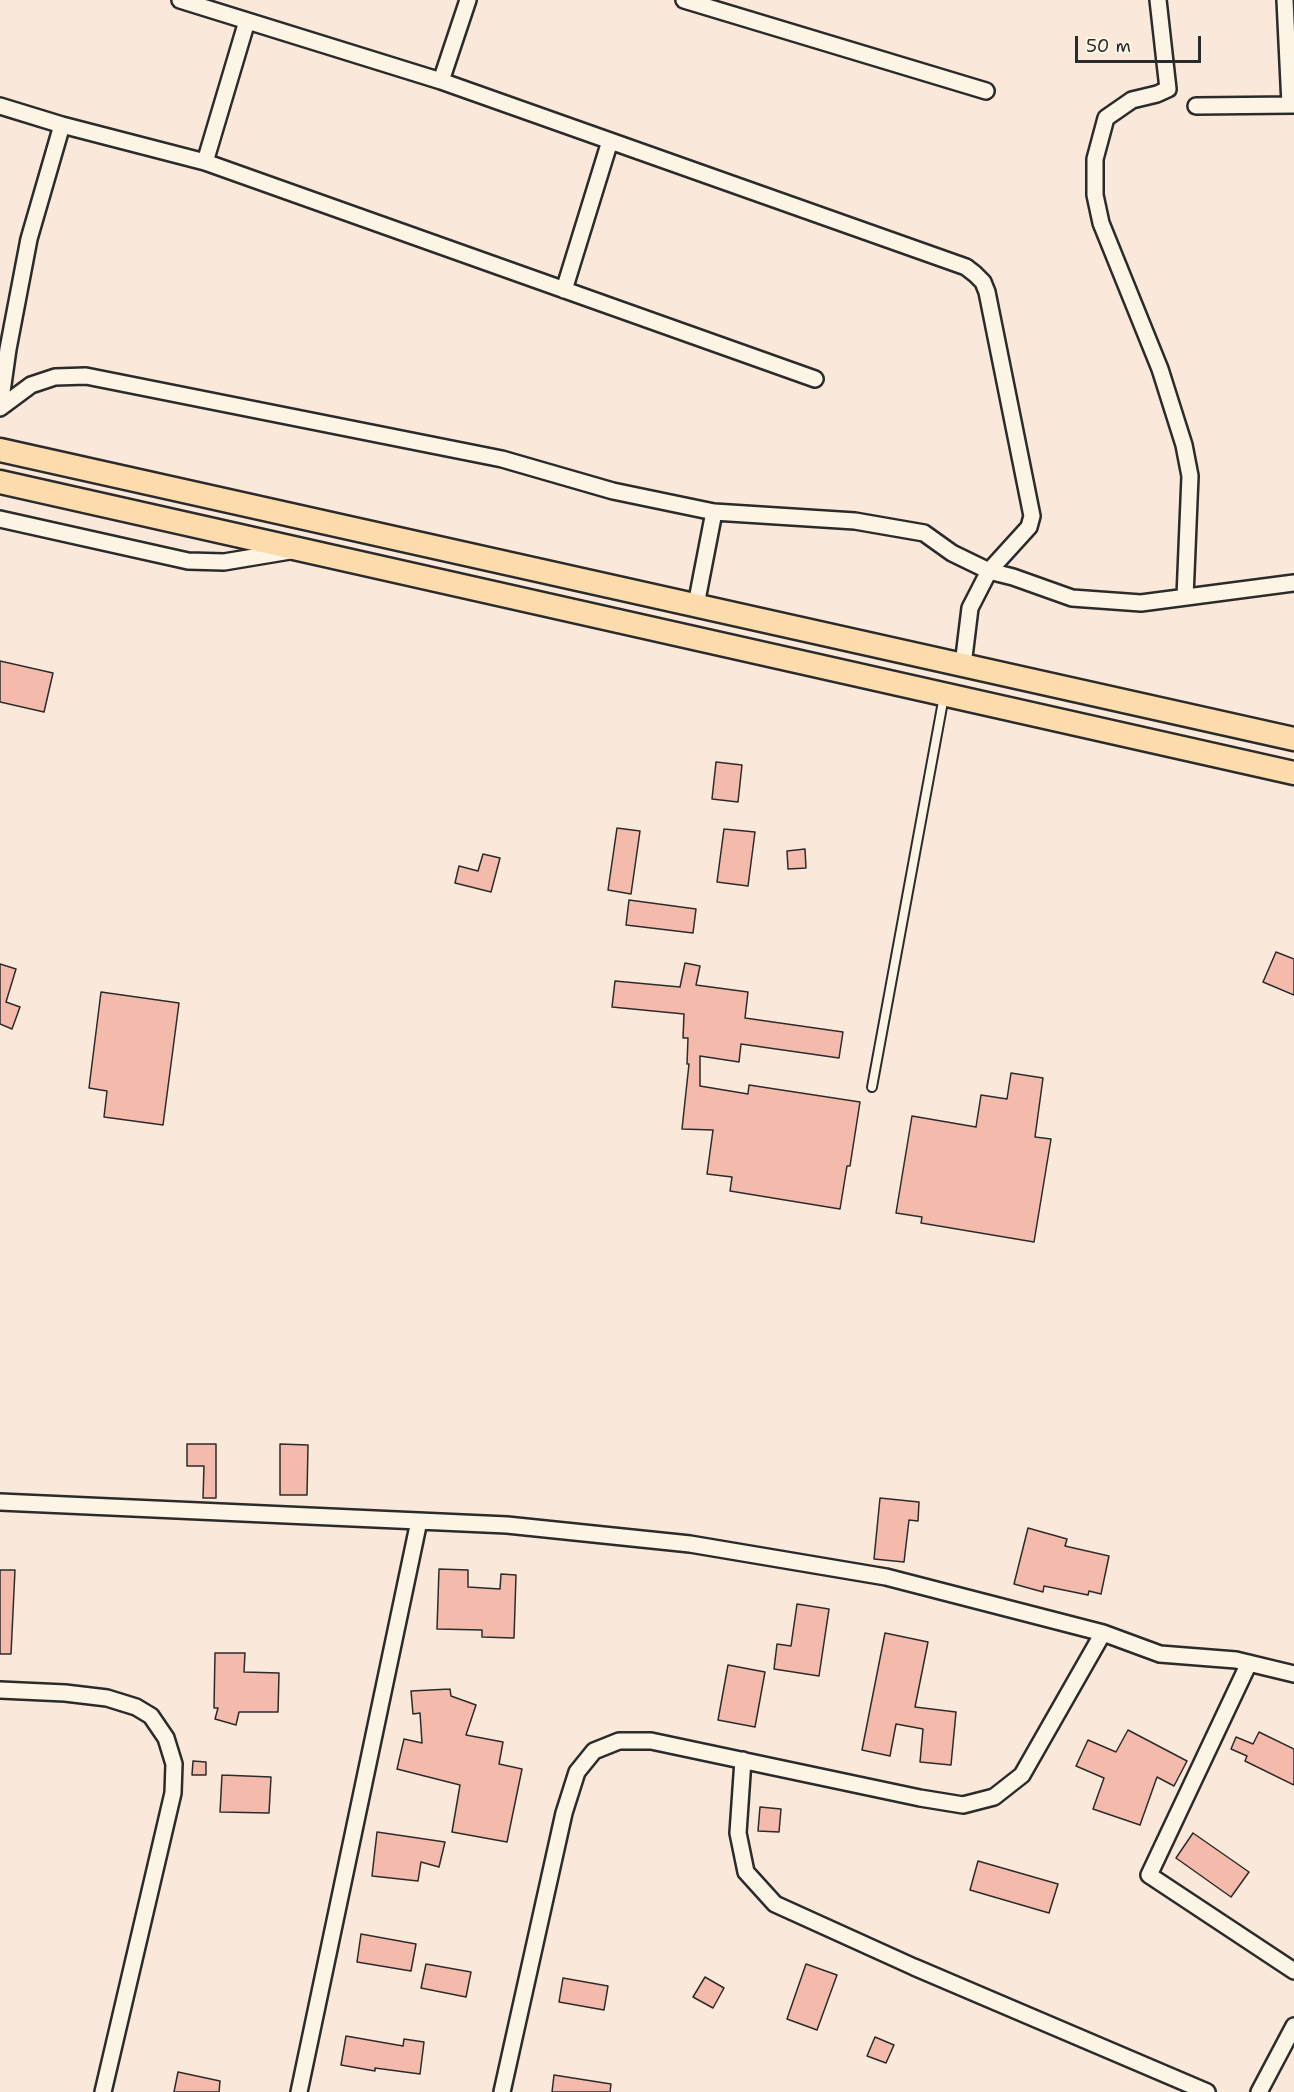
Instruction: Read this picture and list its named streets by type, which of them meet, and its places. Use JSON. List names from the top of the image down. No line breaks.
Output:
{"scale_bar":"50 m"}
